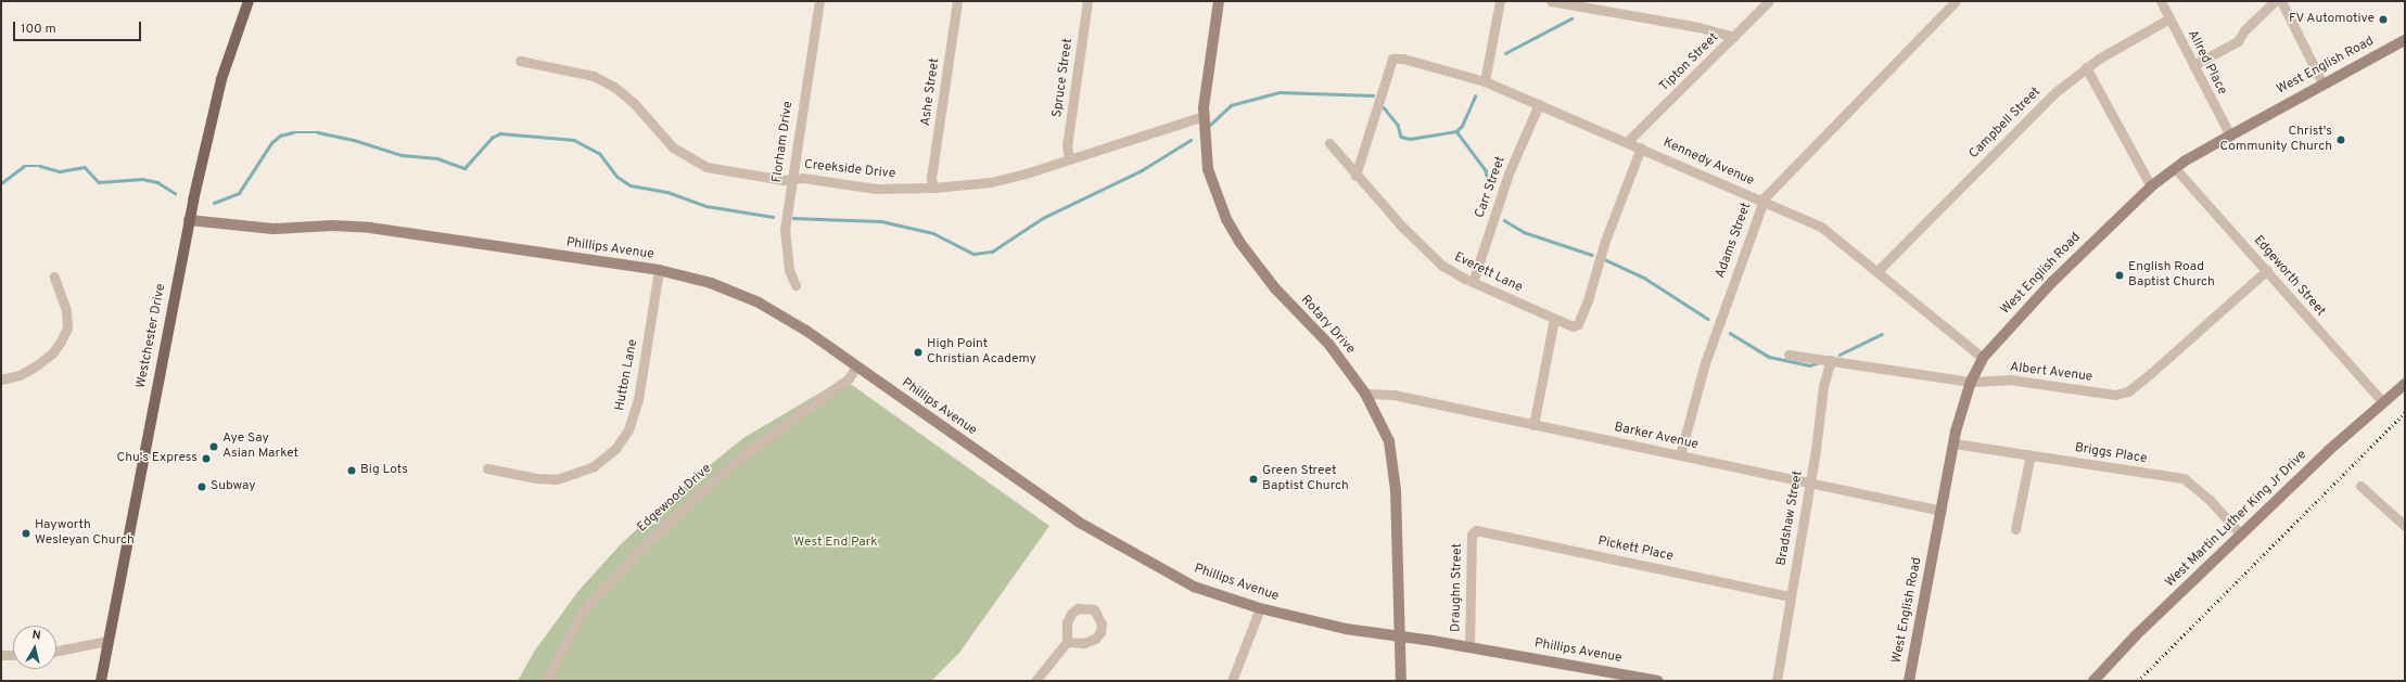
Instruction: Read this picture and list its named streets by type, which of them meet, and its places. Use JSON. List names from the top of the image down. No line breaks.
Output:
{"streets":{"main road":["Westchester Drive"],"street":["Tipton Street","Allred Place","West English Road","Spruce Street","Ashe Street","Campbell Street","Florham Drive","Kennedy Avenue","Creekside Drive","Carr Street","Adams Street","Phillips Avenue","Everett Lane","Edgeworth Street","Rotary Drive","Albert Avenue","Hutton Lane","Barker Avenue","Briggs Place","Edgewood Drive","Bradshaw Street","West Martin Luther King Jr Drive","Pickett Place","Draughn Street"]},"crossings":[["Tipton Street","Kennedy Avenue"],["Allred Place","West English Road"],["Allred Place","Campbell Street"],["West English Road","Kennedy Avenue"],["West English Road","Edgeworth Street"],["West English Road","Albert Avenue"],["West English Road","Barker Avenue"],["West English Road","Briggs Place"],["Spruce Street","Creekside Drive"],["Ashe Street","Creekside Drive"],["Campbell Street","Kennedy Avenue"],["Florham Drive","Creekside Drive"],["Kennedy Avenue","Carr Street"],["Kennedy Avenue","Adams Street"],["Kennedy Avenue","Everett Lane"],["Creekside Drive","Rotary Drive"],["Carr Street","Everett Lane"],["Adams Street","Barker Avenue"],["Phillips Avenue","Rotary Drive"],["Phillips Avenue","Westchester Drive"],["Phillips Avenue","Hutton Lane"],["Phillips Avenue","Edgewood Drive"],["Phillips Avenue","Draughn Street"],["Edgeworth Street","Albert Avenue"],["Edgeworth Street","West Martin Luther King Jr Drive"],["Rotary Drive","Barker Avenue"],["Albert Avenue","Bradshaw Street"],["Barker Avenue","Bradshaw Street"],["Briggs Place","West Martin Luther King Jr Drive"],["Bradshaw Street","Pickett Place"],["Pickett Place","Draughn Street"]],"parks":["West End Park"],"places":["FV Automotive","Christ's Community Church","English Road Baptist Church","High Point Christian Academy","Aye Say Asian Market","Chu's Express","Big Lots","Green Street Baptist Church","Subway","Hayworth Wesleyan Church"],"scale_bar":"100 m","north":"top"}
